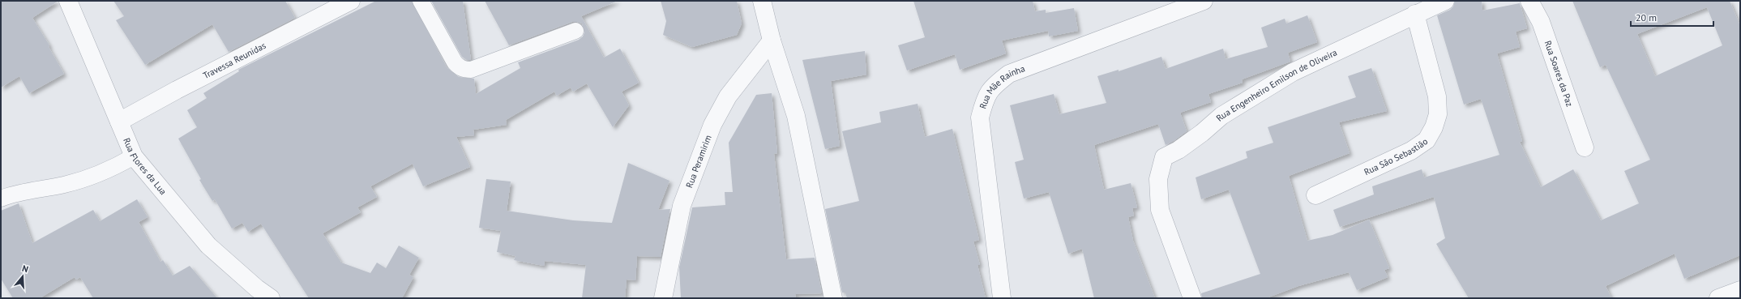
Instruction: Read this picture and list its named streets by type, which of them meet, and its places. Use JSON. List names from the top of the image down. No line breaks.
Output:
{"streets":{"street":["Travessa Reunidas","Rua Soares da Paz","Rua Engenheiro Emilson de Oliveira","Rua Mãe Rainha","Rua São Sebastião","Rua Peramirim","Rua Flores da Lua"]},"crossings":[["Travessa Reunidas","Rua Flores da Lua"],["Rua Engenheiro Emilson de Oliveira","Rua São Sebastião"]],"scale_bar":"20 m","north":"top"}
